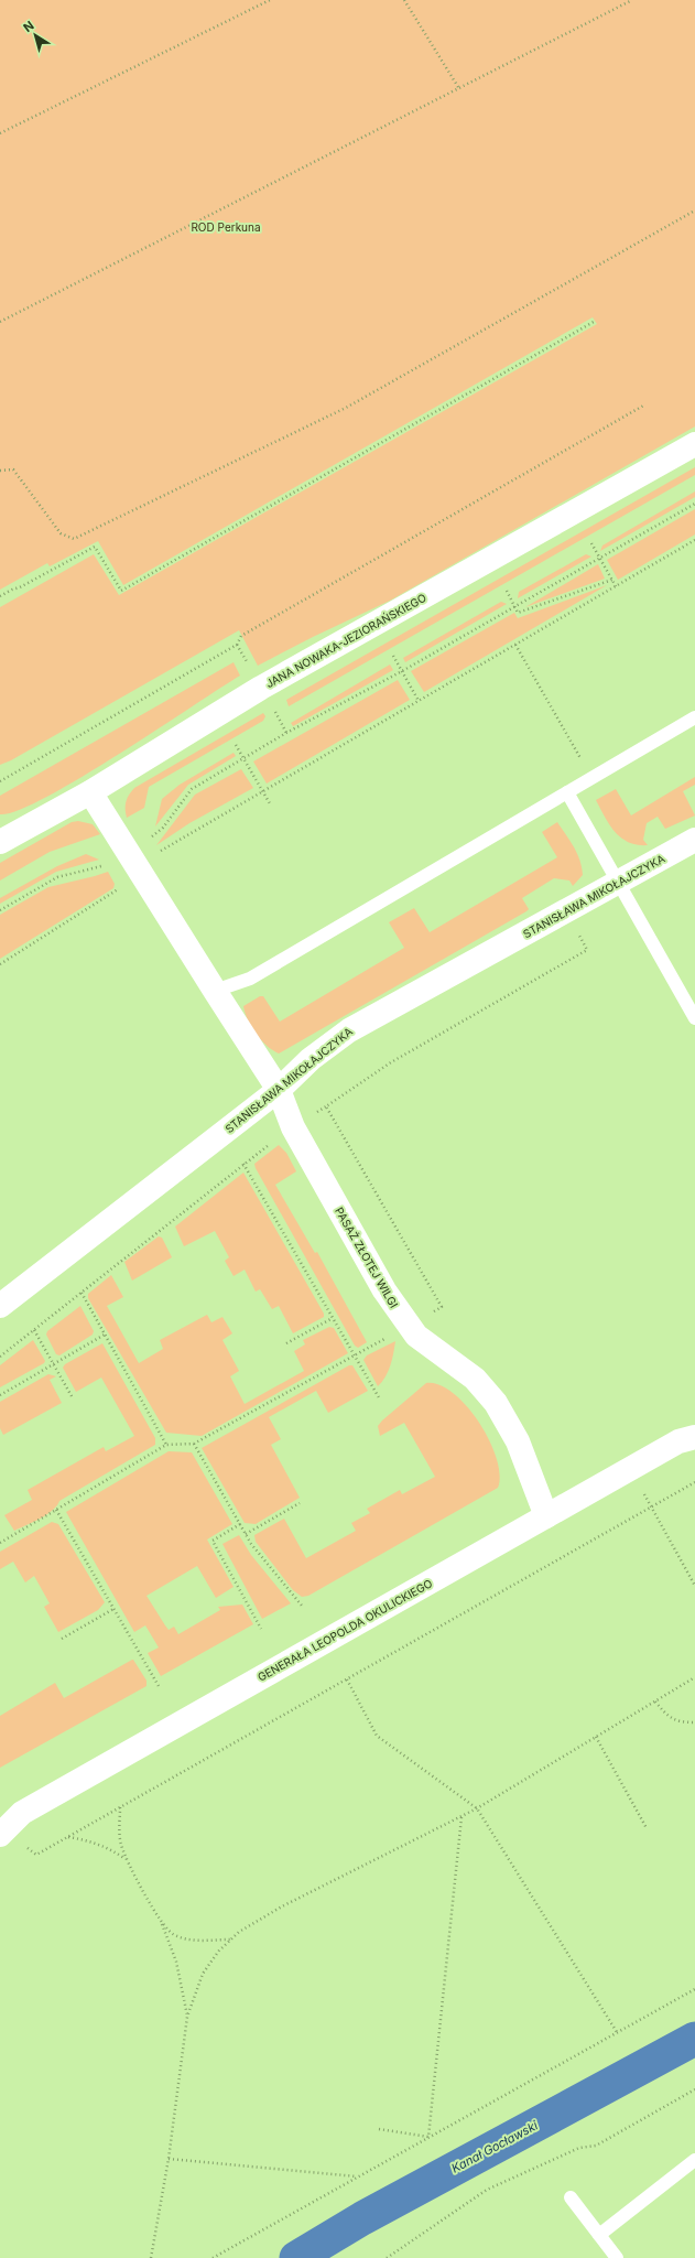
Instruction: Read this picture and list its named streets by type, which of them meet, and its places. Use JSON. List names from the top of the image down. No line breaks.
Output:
{"streets":{"street":["JANA NOWAKA-JEZIORAŃSKIEGO","STANISŁAWA MIKOŁAJCZYKA","PASAŻ ZŁOTEJ WILGI","GENERAŁA LEOPOLDA OKULICKIEGO"]},"crossings":[["JANA NOWAKA-JEZIORAŃSKIEGO","PASAŻ ZŁOTEJ WILGI"],["STANISŁAWA MIKOŁAJCZYKA","PASAŻ ZŁOTEJ WILGI"],["PASAŻ ZŁOTEJ WILGI","GENERAŁA LEOPOLDA OKULICKIEGO"]],"water":["Kanał Gocławski"],"parks":["ROD Perkuna"],"north":"top left"}
